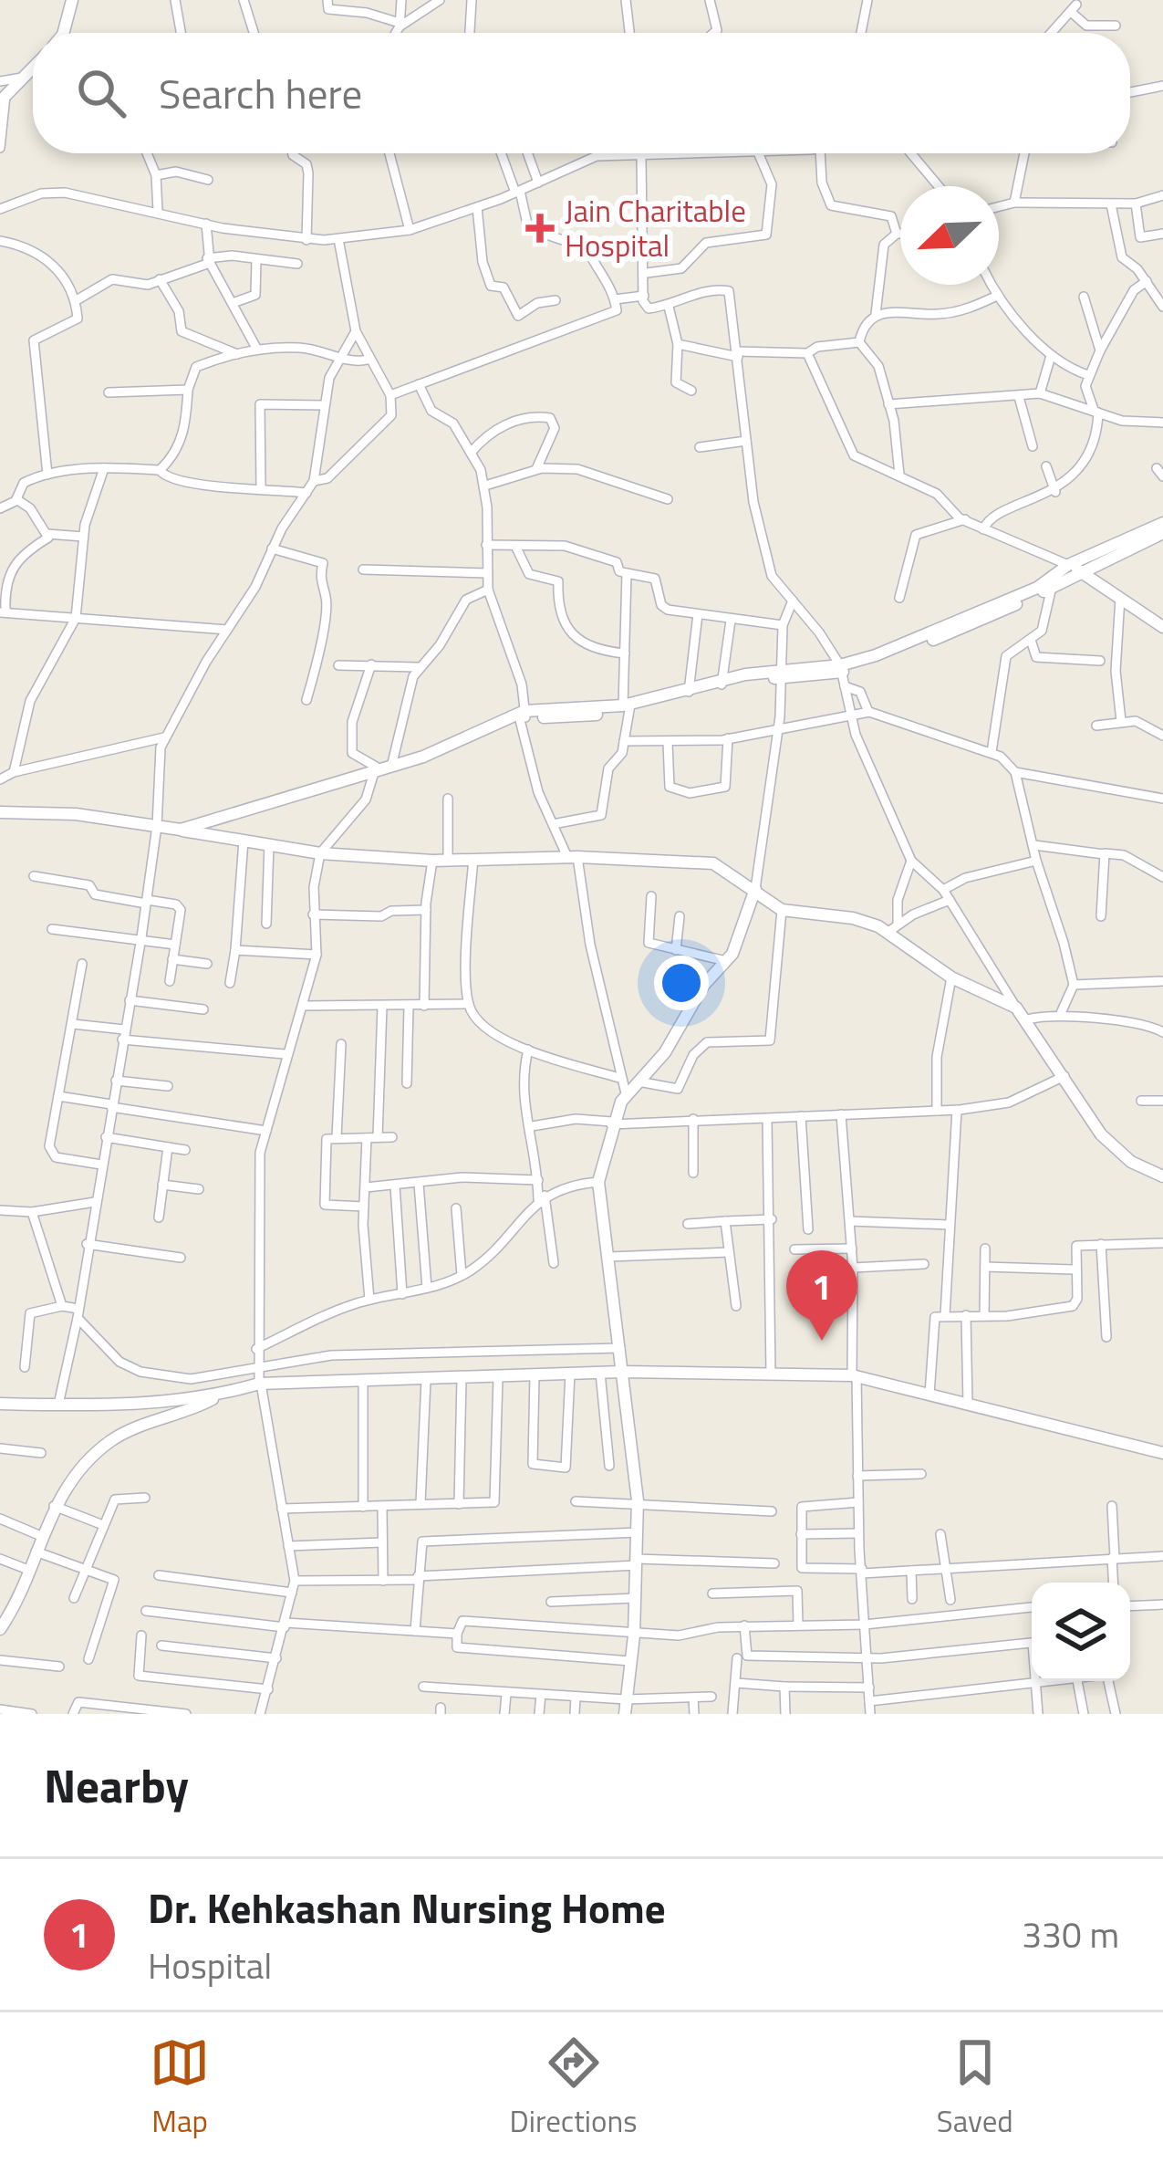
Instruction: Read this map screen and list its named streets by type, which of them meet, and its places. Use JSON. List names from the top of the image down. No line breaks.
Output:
{"places":{"health":["Jain Charitable Hospital"]},"north":"bottom left","page":{"search":"Search here","pins":"1","heading":"Nearby","list":[{"mark":"1","name":"Dr. Kehkashan Nursing Home","note":"Hospital","value":"330 m"}],"nav":["Map","Directions","Saved"]}}
